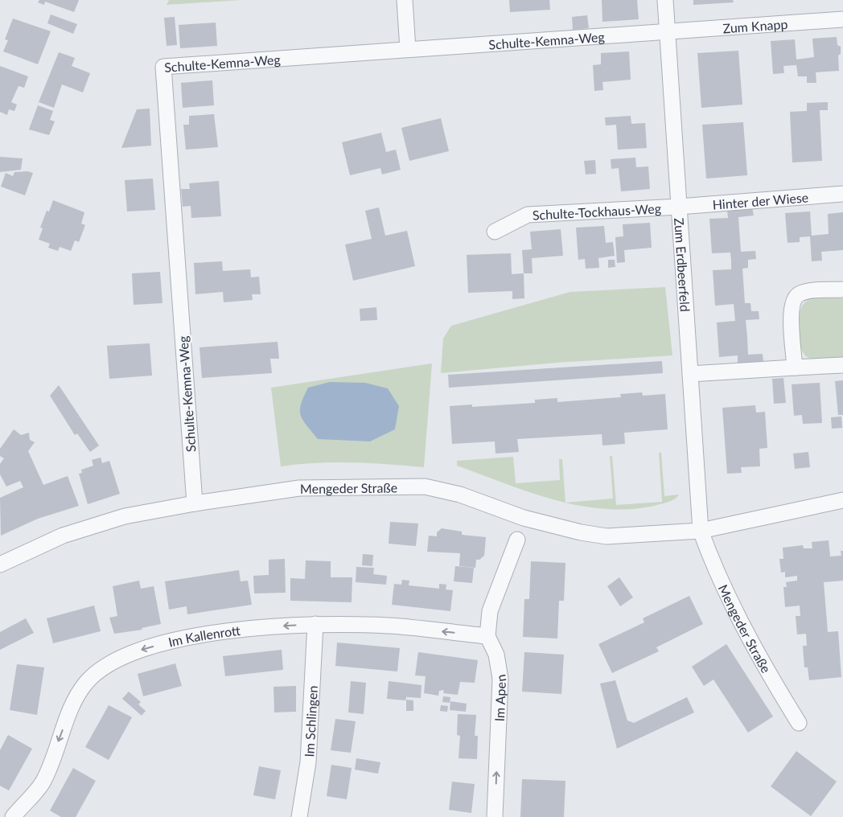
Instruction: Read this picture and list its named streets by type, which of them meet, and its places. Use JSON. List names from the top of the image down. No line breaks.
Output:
{"streets":{"street":["Zum Knapp","Schulte-Kemna-Weg","Hinter der Wiese","Schulte-Tockhaus-Weg","Zum Erdbeerfeld","Mengeder Straße","Im Kallenrott","Im Apen","Im Schlingen"]},"crossings":[["Zum Knapp","Schulte-Kemna-Weg"],["Zum Knapp","Zum Erdbeerfeld"],["Schulte-Kemna-Weg","Zum Erdbeerfeld"],["Schulte-Kemna-Weg","Mengeder Straße"],["Hinter der Wiese","Schulte-Tockhaus-Weg"],["Hinter der Wiese","Zum Erdbeerfeld"],["Schulte-Tockhaus-Weg","Zum Erdbeerfeld"],["Zum Erdbeerfeld","Mengeder Straße"],["Im Kallenrott","Im Apen"],["Im Kallenrott","Im Schlingen"]],"one_way":["Im Kallenrott","Im Apen"]}
